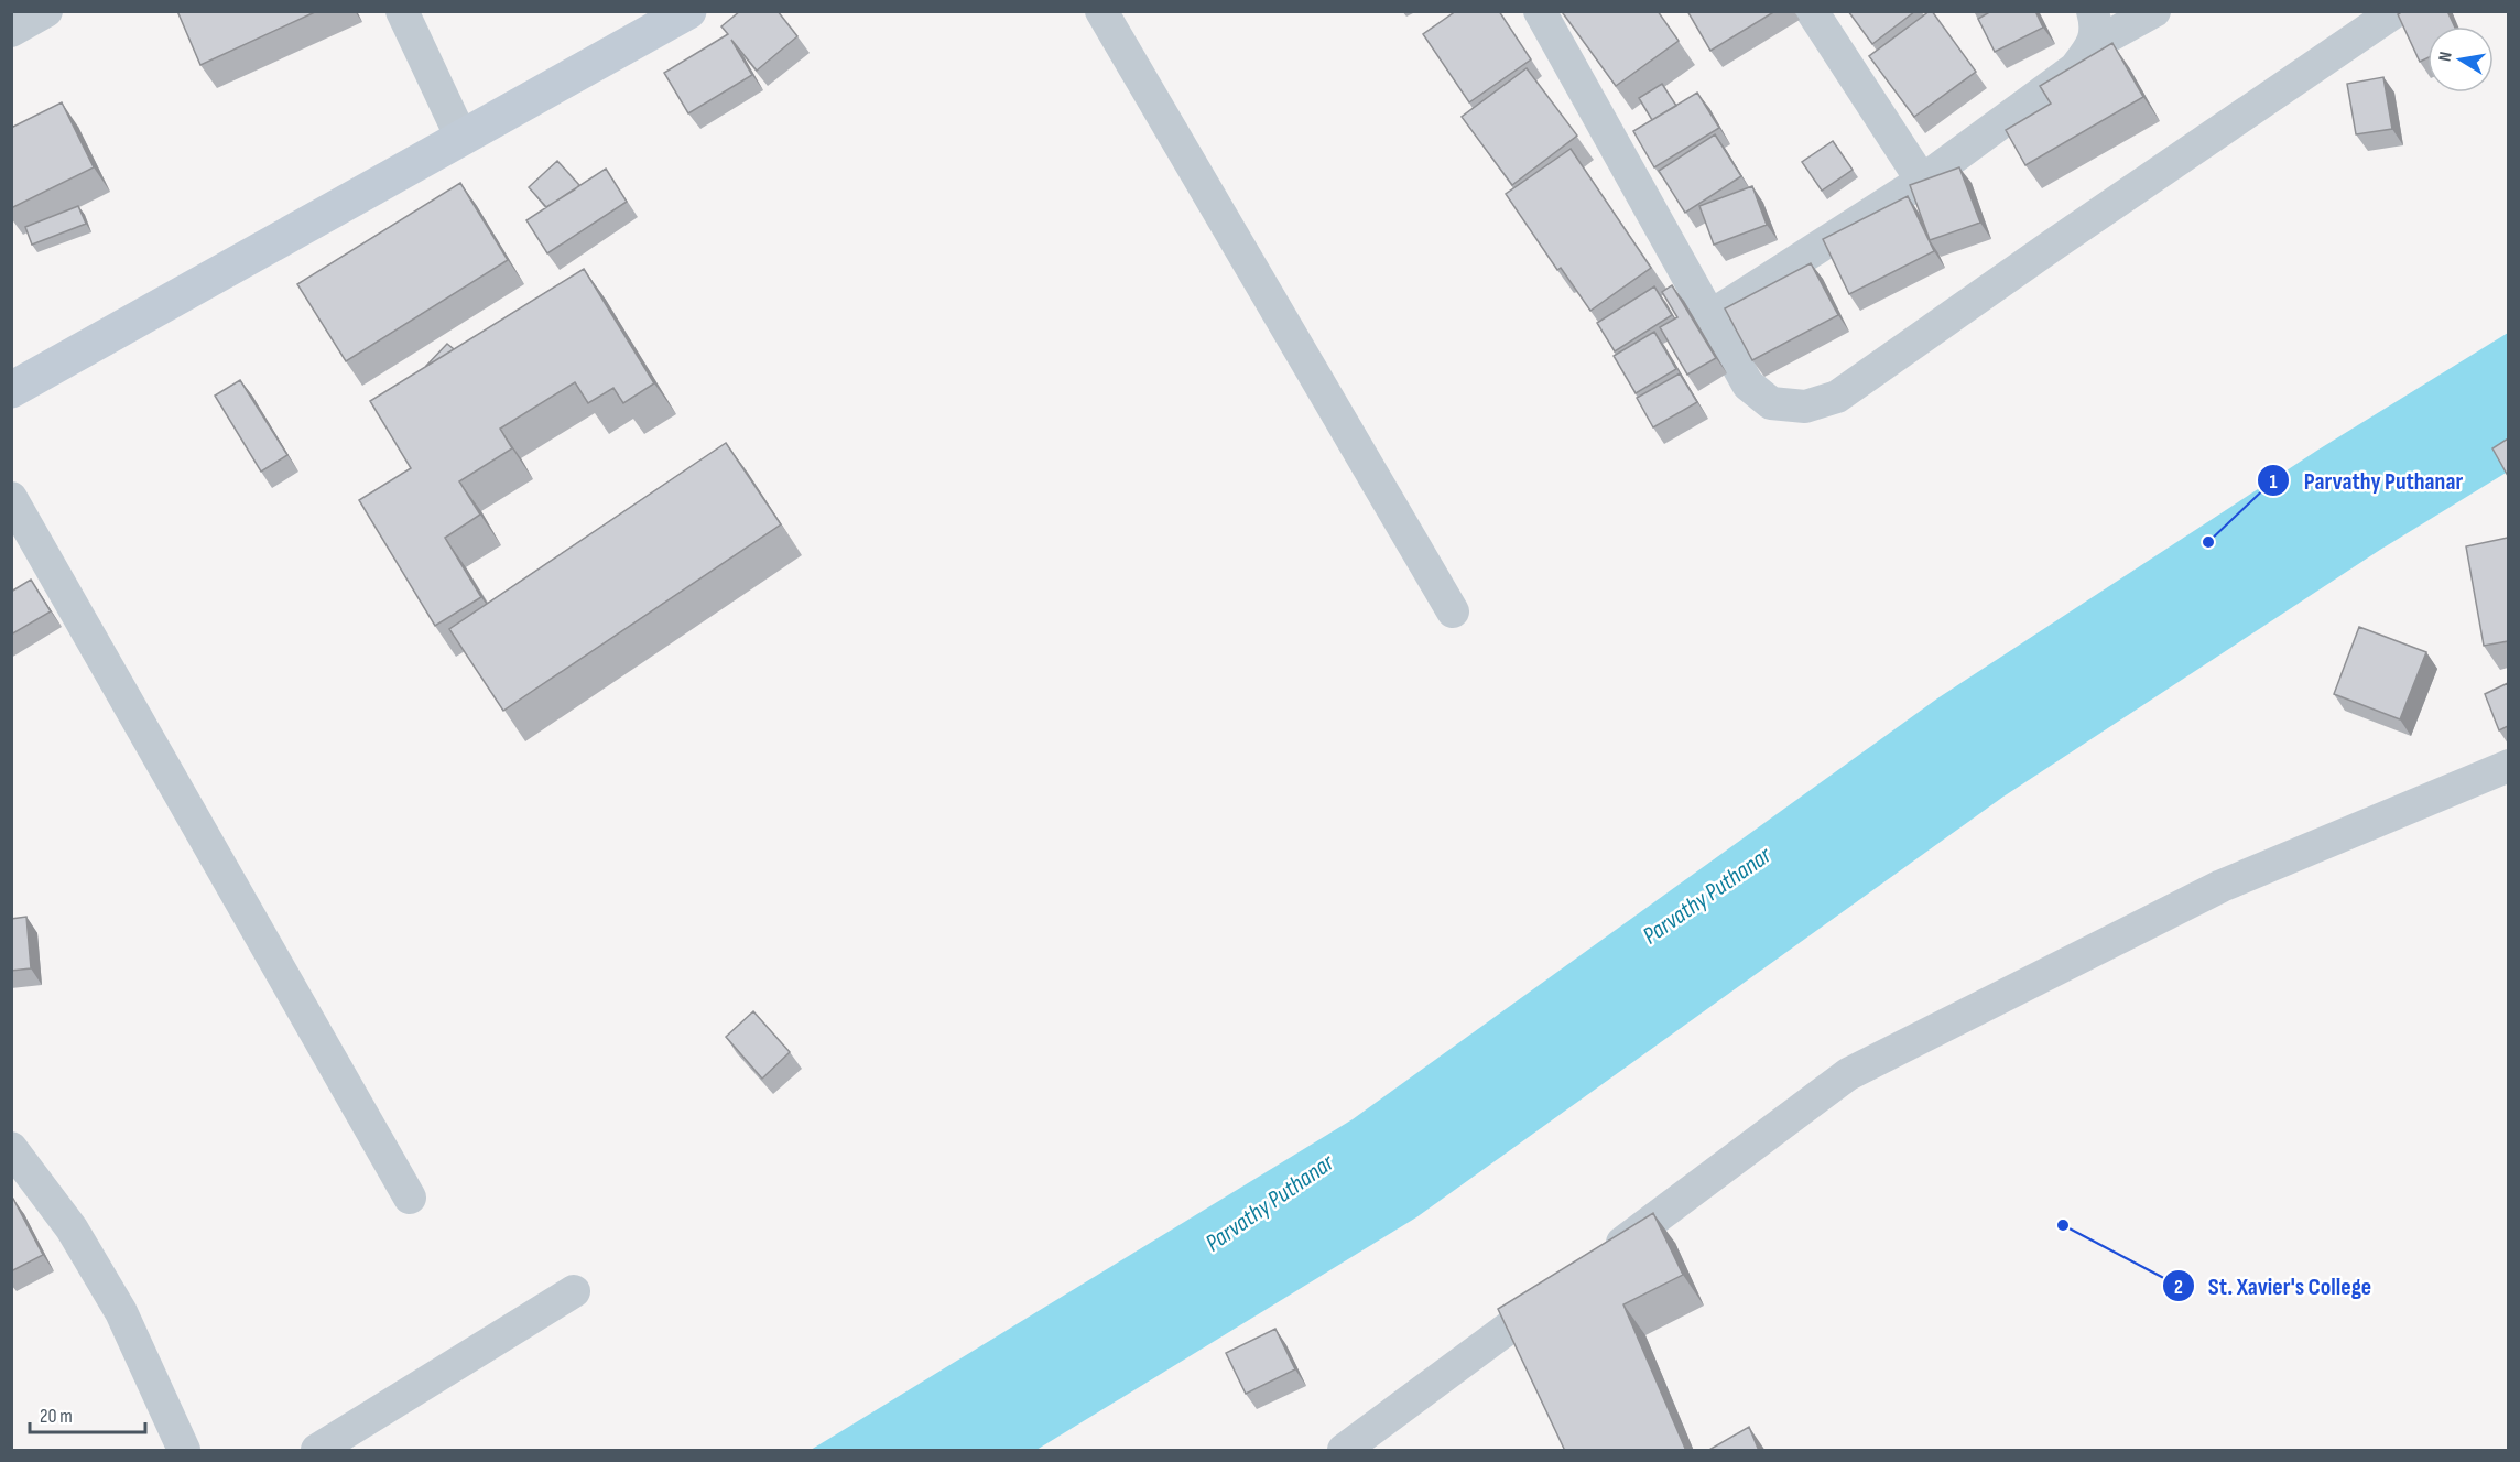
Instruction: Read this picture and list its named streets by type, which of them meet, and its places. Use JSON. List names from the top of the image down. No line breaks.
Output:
{"water":["Parvathy Puthanar"],"places":["Parvathy Puthanar","St. Xavier's College"],"scale_bar":"20 m","north":"left"}
